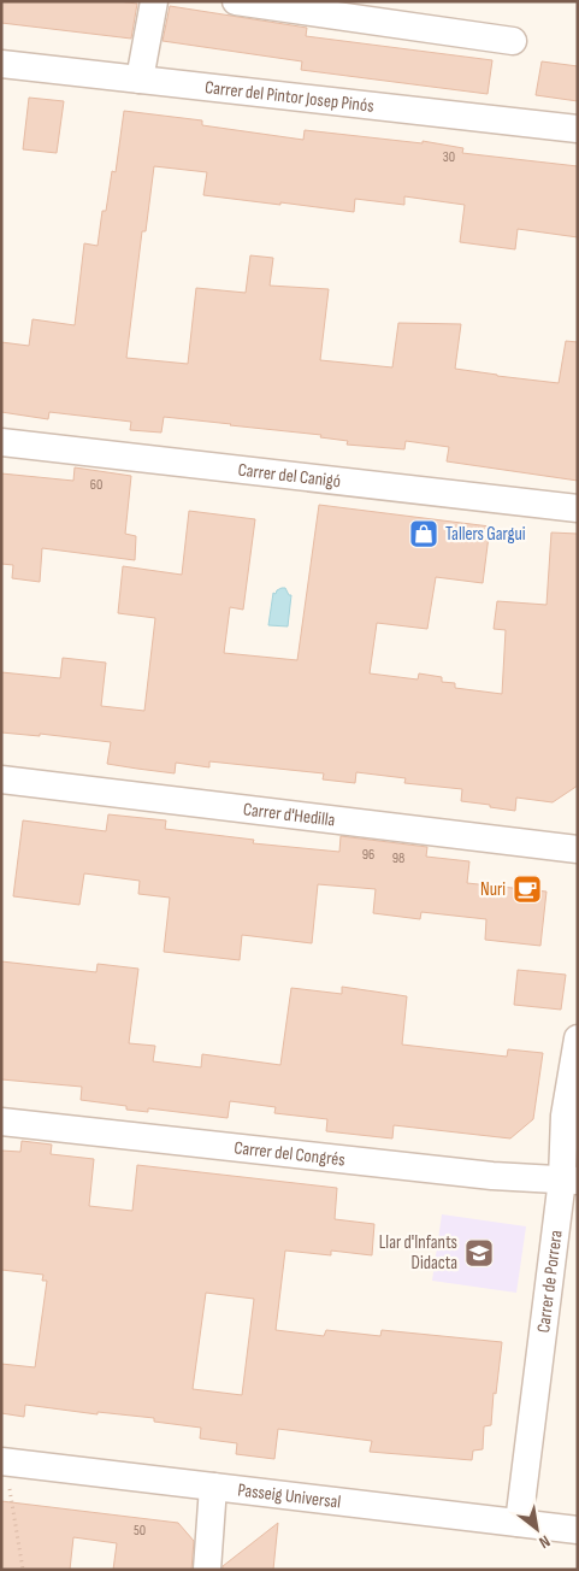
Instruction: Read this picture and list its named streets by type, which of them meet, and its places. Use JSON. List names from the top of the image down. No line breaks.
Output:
{"streets":{"street":["Carrer del Pintor Josep Pinós","Carrer del Canigó","Carrer d'Hedilla","Carrer del Congrés","Carrer de Porrera","Passeig Universal"]},"crossings":[["Carrer del Congrés","Carrer de Porrera"],["Carrer de Porrera","Passeig Universal"]],"places":{"shop":["Tallers Gargui"],"cafe":["Nuri"],"school or university":["Llar d'Infants Didacta"]},"house_numbers":["30","60","96","98","50"],"north":"bottom right"}
